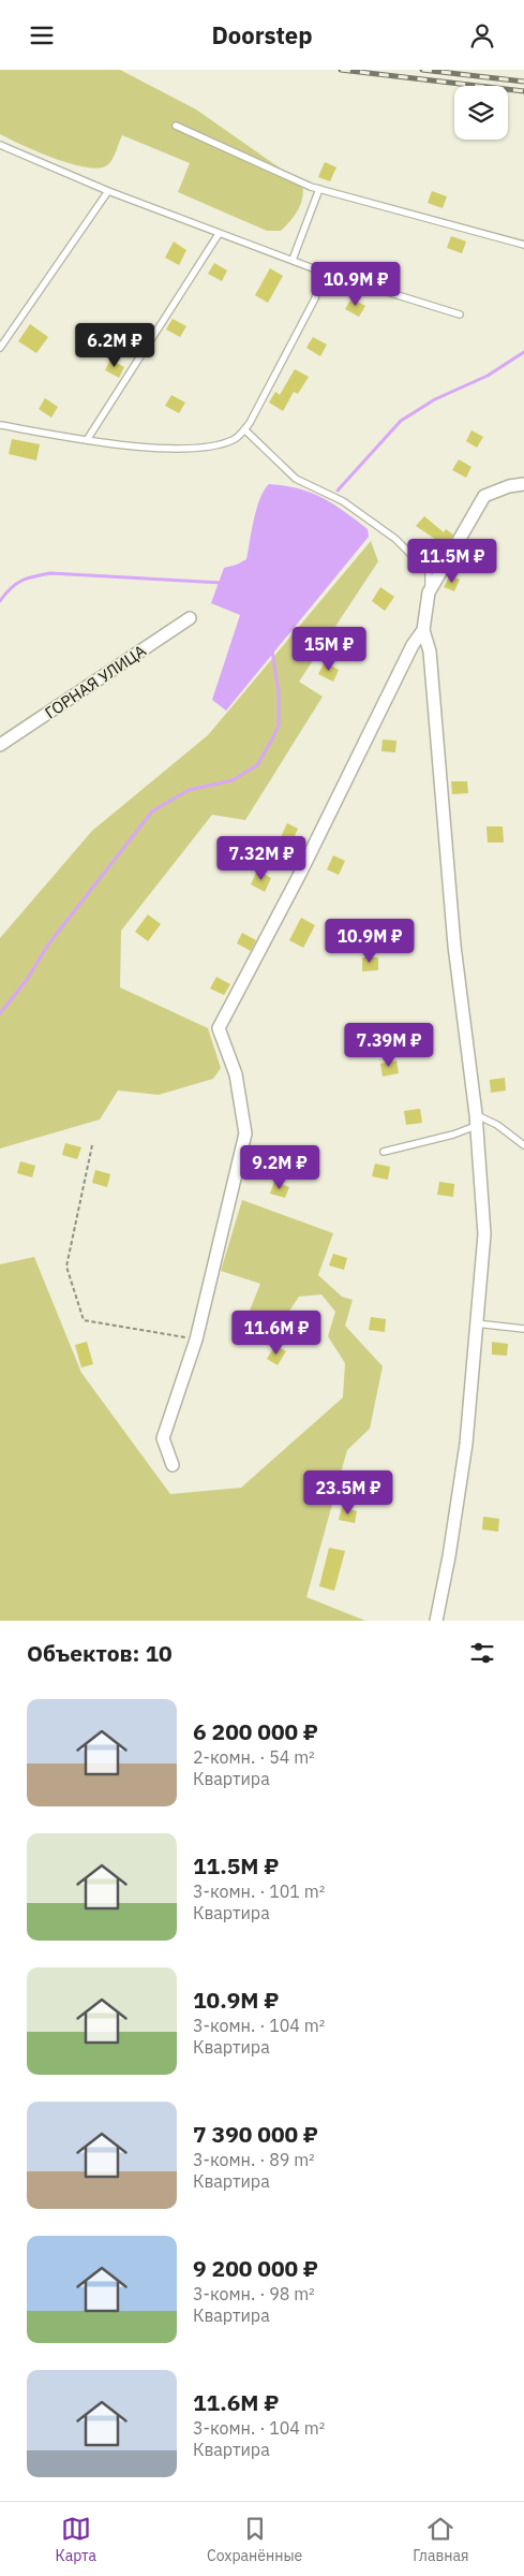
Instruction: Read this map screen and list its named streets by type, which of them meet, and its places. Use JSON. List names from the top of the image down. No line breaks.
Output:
{"streets":{"street":["ГОРНАЯ УЛИЦА"]},"page":{"header":"Doorstep","price":["10.9M ₽","6.2M ₽","11.5M ₽","15M ₽","7.32M ₽","10.9M ₽","7.39M ₽","9.2M ₽","11.6M ₽","23.5M ₽"],"heading":"Объектов: 10","list":[{"name":"6 200 000 ₽","note":"2-комн. · 54 m² · Квартира"},{"name":"11.5M ₽","note":"3-комн. · 101 m² · Квартира"},{"name":"10.9M ₽","note":"3-комн. · 104 m² · Квартира"},{"name":"7 390 000 ₽","note":"3-комн. · 89 m² · Квартира"},{"name":"9 200 000 ₽","note":"3-комн. · 98 m² · Квартира"},{"name":"11.6M ₽","note":"3-комн. · 104 m² · Квартира"}],"tabs":["Карта","Сохранённые","Главная"]}}
